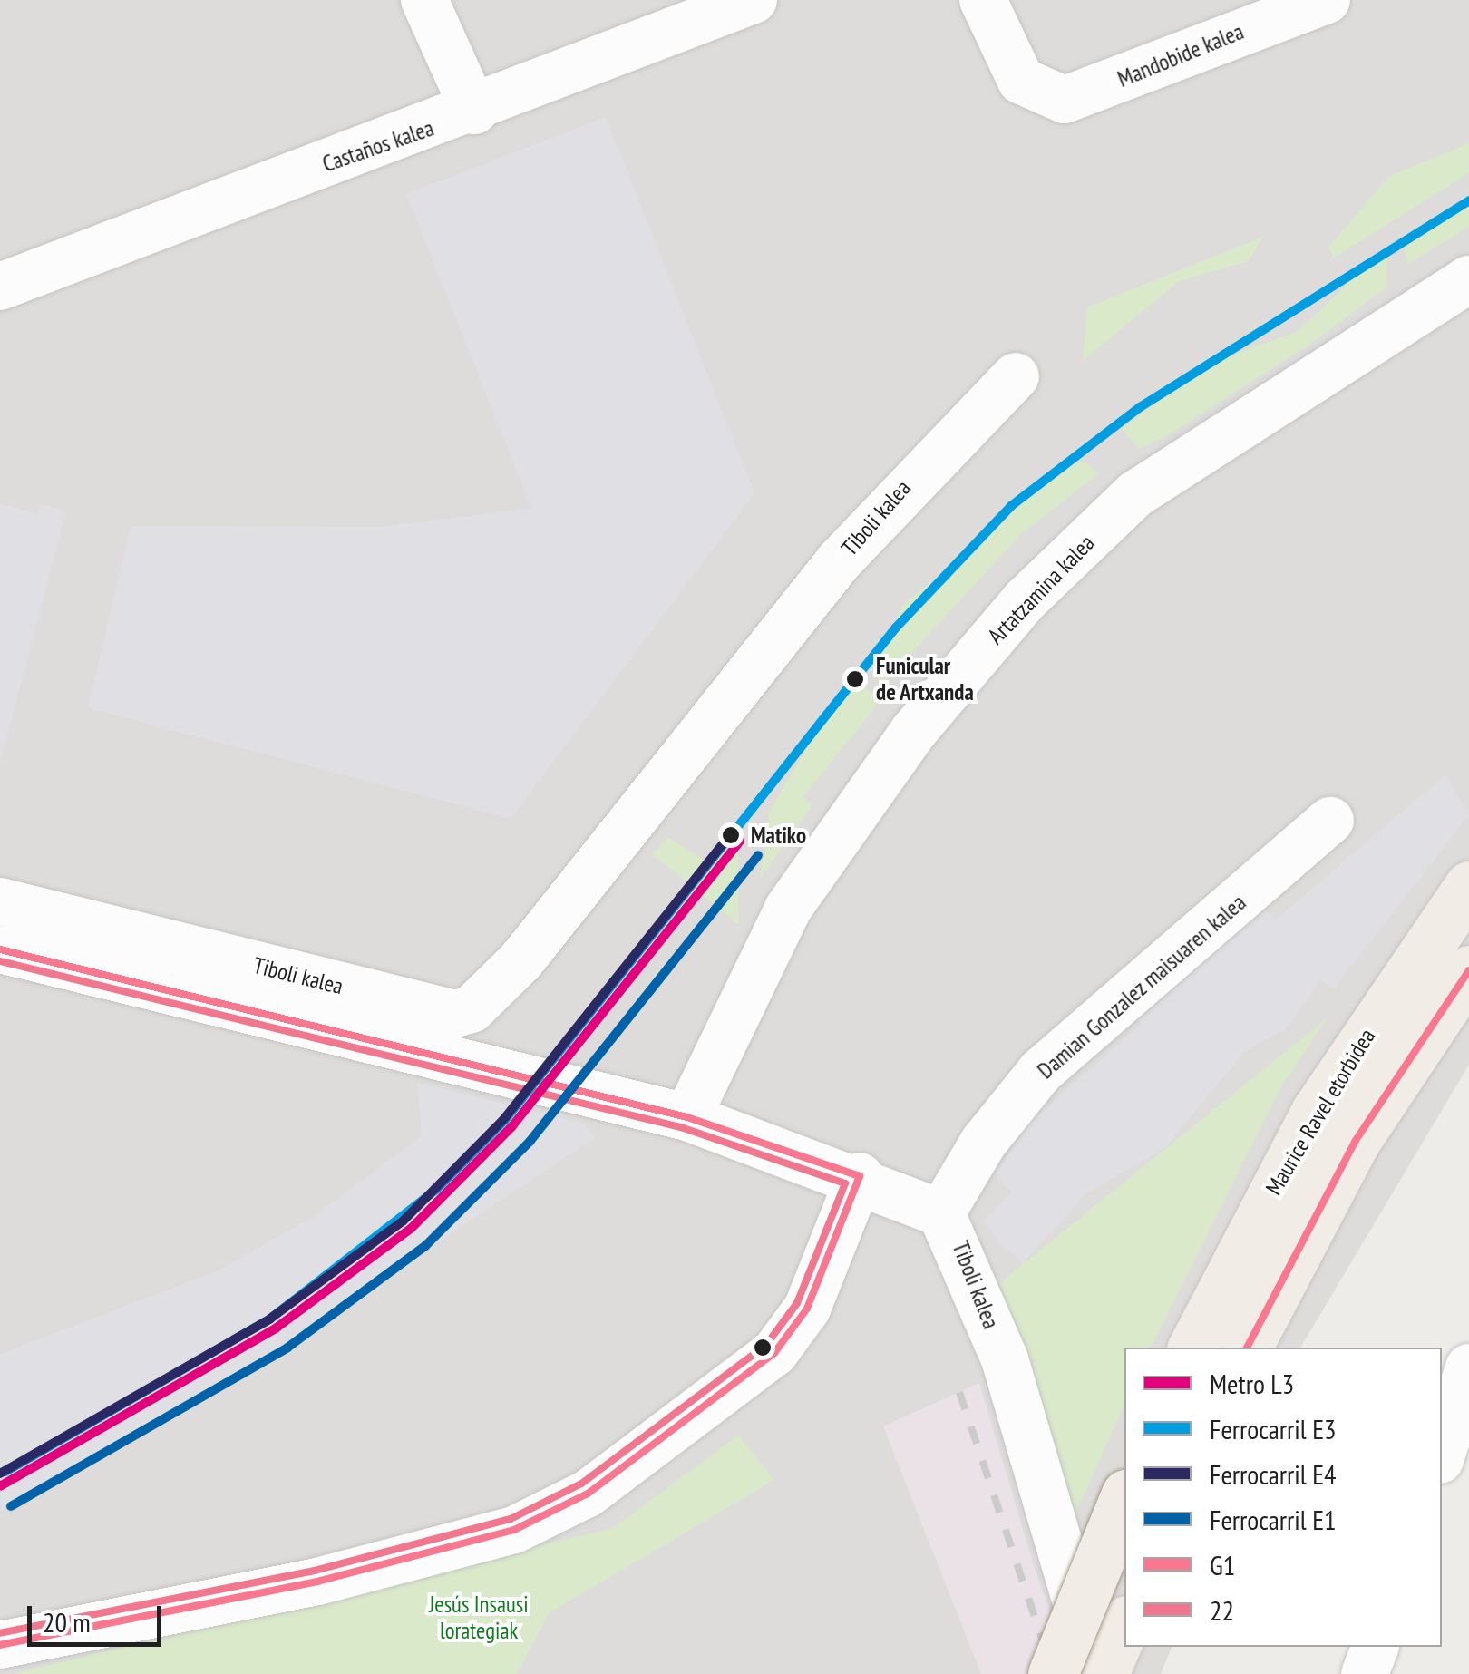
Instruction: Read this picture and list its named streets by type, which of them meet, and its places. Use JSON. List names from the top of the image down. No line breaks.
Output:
{"streets":{"main road":["Maurice Ravel etorbidea"],"street":["Mandobide kalea","Castaños kalea","Tiboli kalea","Artatzamina kalea","Damian Gonzalez maisuaren kalea"]},"crossings":[["Tiboli kalea","Artatzamina kalea"],["Tiboli kalea","Damian Gonzalez maisuaren kalea"]],"parks":["Jesús Insausi lorategiak"],"places":["Funicular de Artxanda","Matiko"],"lines":["rail line E3","rail line E4","metro line L3","rail line E1","transit line G1","transit line 22"],"legend":["Metro L3","Ferrocarril E3","Ferrocarril E4","Ferrocarril E1","G1","22"],"scale_bar":"20 m"}
